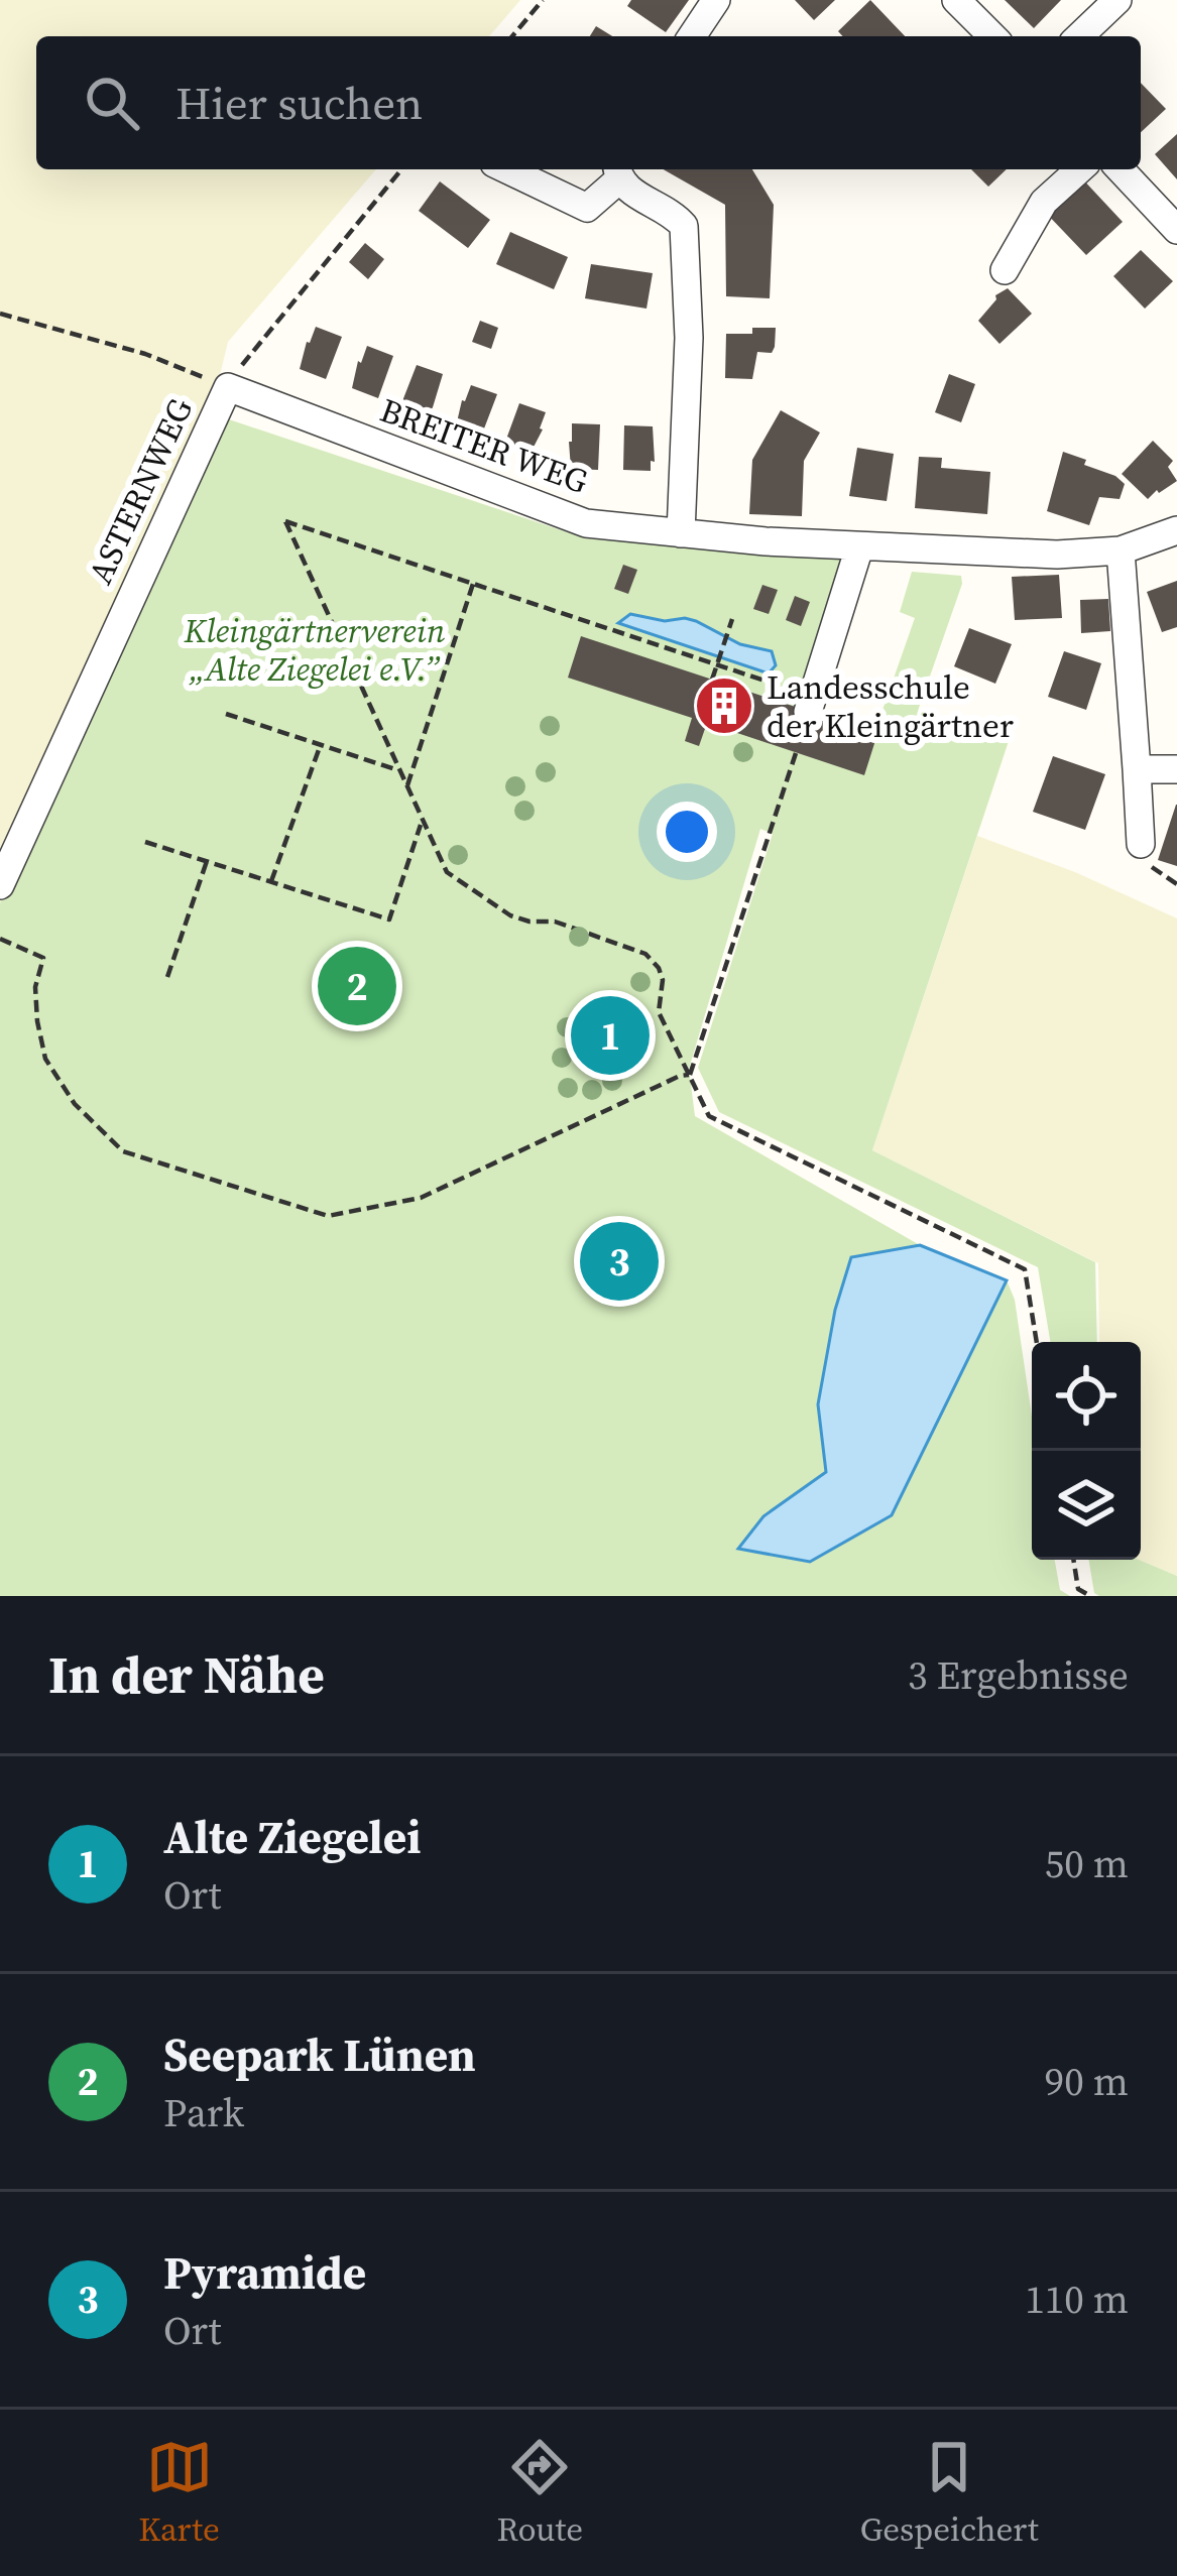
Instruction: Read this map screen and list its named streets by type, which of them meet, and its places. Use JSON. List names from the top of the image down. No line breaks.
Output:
{"streets":{"street":["BREITER WEG","ASTERNWEG"]},"crossings":[["BREITER WEG","ASTERNWEG"]],"parks":["Kleingärtnerverein „Alte Ziegelei e.V.”"],"places":{"building":["Landesschule der Kleingärtner"]},"page":{"search":"Hier suchen","pins":["2","1","3"],"heading":["In der Nähe","3 Ergebnisse"],"list":[{"mark":"1","name":"Alte Ziegelei","note":"Ort","value":"50 m"},{"mark":"2","name":"Seepark Lünen","note":"Park","value":"90 m"},{"mark":"3","name":"Pyramide","note":"Ort","value":"110 m"}],"nav":["Karte","Route","Gespeichert"]}}
